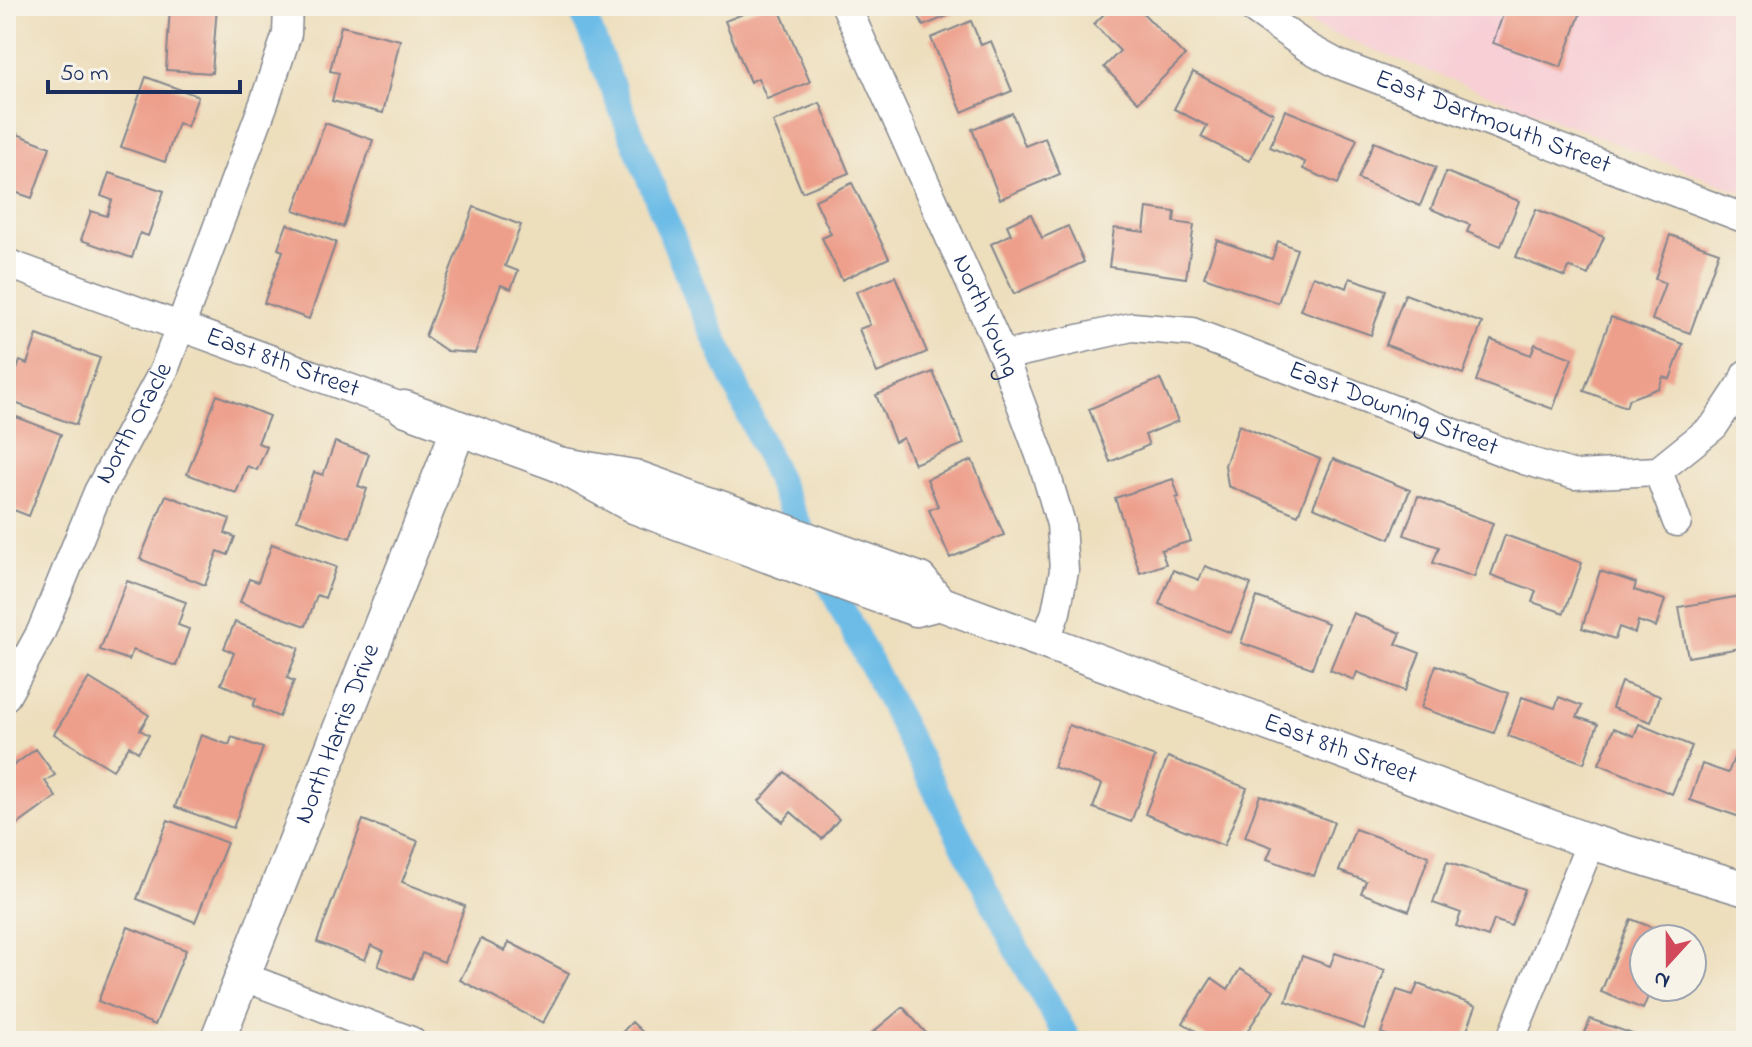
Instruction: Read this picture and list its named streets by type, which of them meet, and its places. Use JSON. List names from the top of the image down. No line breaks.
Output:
{"streets":{"street":["East Dartmouth Street","North Young","East 8th Street","East Downing Street","North Oracle","North Harris Drive"]},"crossings":[["North Young","East 8th Street"],["North Young","East Downing Street"],["East 8th Street","North Oracle"],["East 8th Street","North Harris Drive"]],"scale_bar":"50 m","north":"bottom"}
